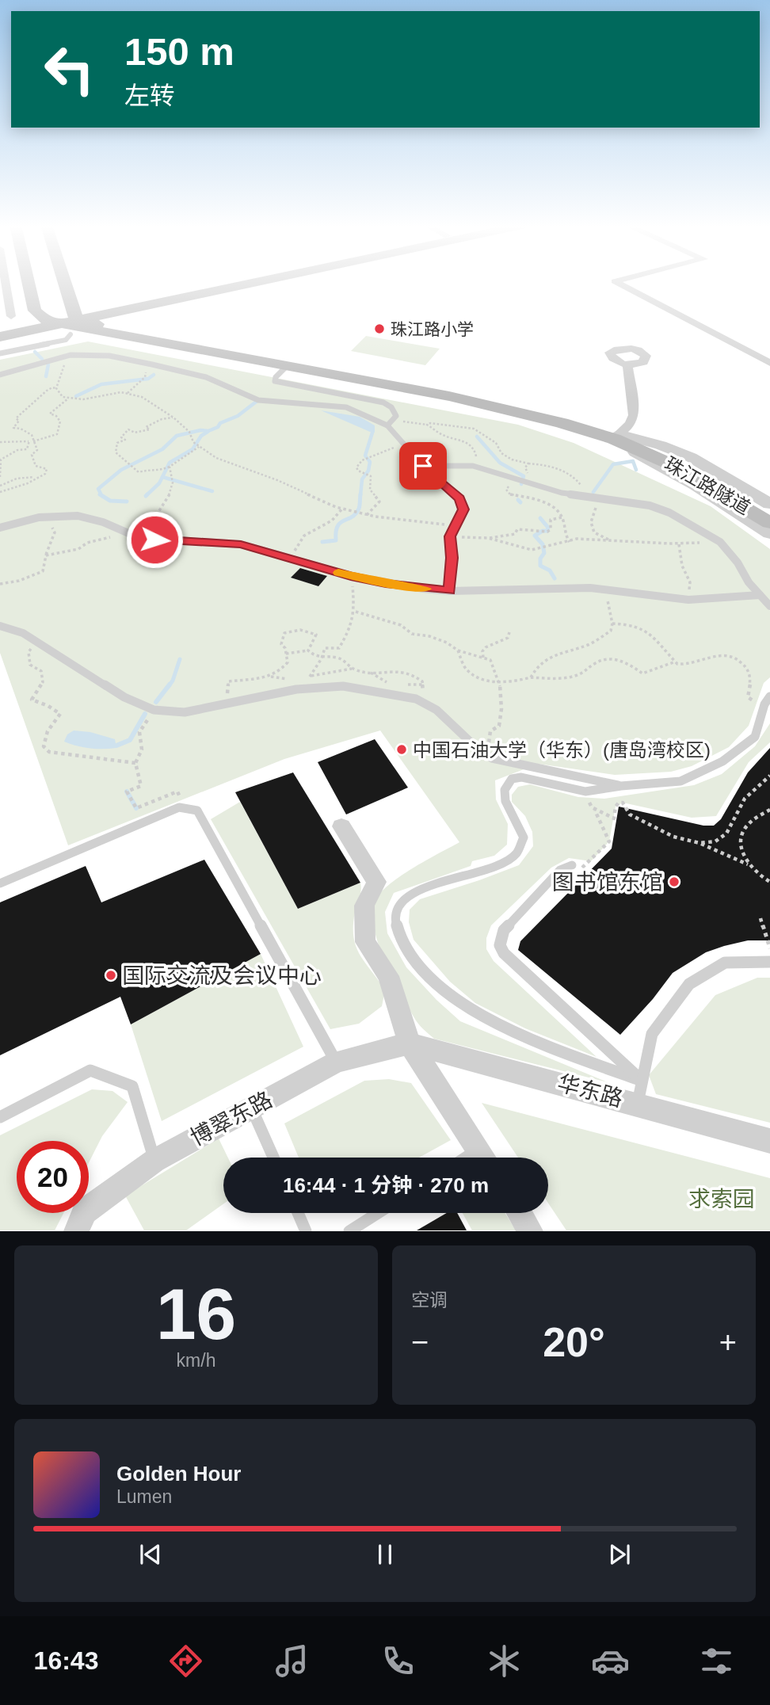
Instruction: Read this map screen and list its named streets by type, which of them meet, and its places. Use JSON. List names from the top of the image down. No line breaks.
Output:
{"streets":{"main road":["珠江路隧道"],"street":["华东路","博翠东路"]},"crossings":[["华东路","博翠东路"]],"parks":["求索园"],"places":["珠江路小学","中国石油大学（华东）(唐岛湾校区)","图书馆东馆","国际交流及会议中心"],"page":{"turn":["150 m","左转"],"limit":"20","trip":"16:44 · 1 分钟 · 270 m","tile":[["16","km/h"],"空调"],"heat":["−","20°","+"],"song":["Golden Hour","Lumen"],"tabs":"16:43"}}
